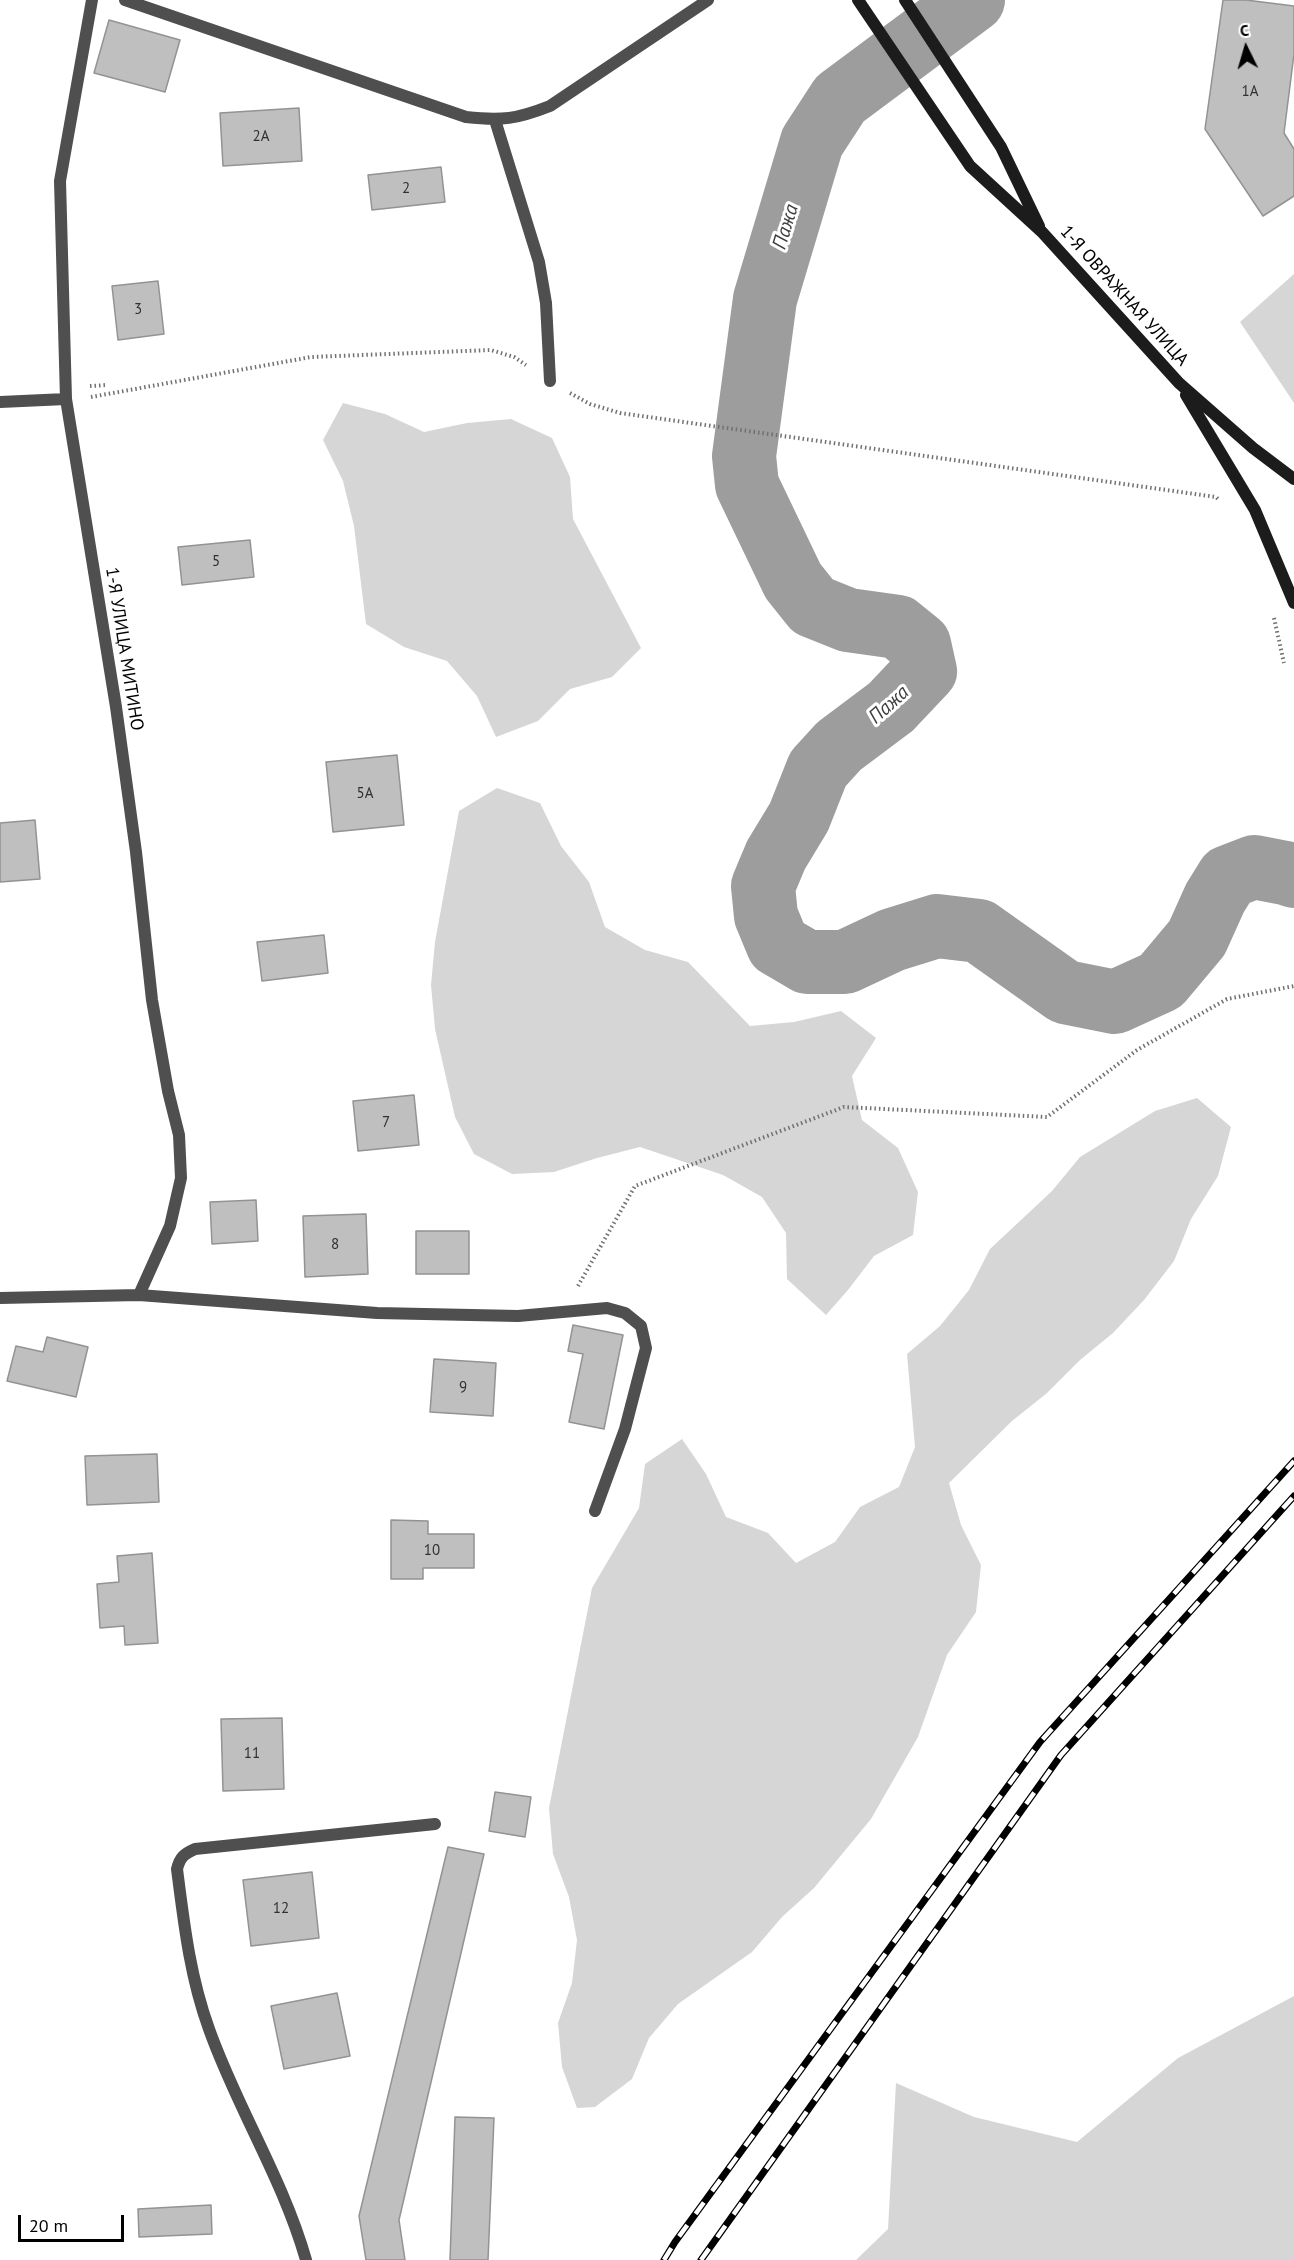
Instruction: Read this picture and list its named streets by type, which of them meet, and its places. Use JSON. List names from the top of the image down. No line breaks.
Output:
{"streets":{"street":["1-Я ОВРАЖНАЯ УЛИЦА"],"lane":["1-Я УЛИЦА МИТИНО"]},"water":["Пажа"],"house_numbers":["1А","2А","2","3","5","5А","7","8","9","10","11","12"],"scale_bar":"20 m","north":"top"}
